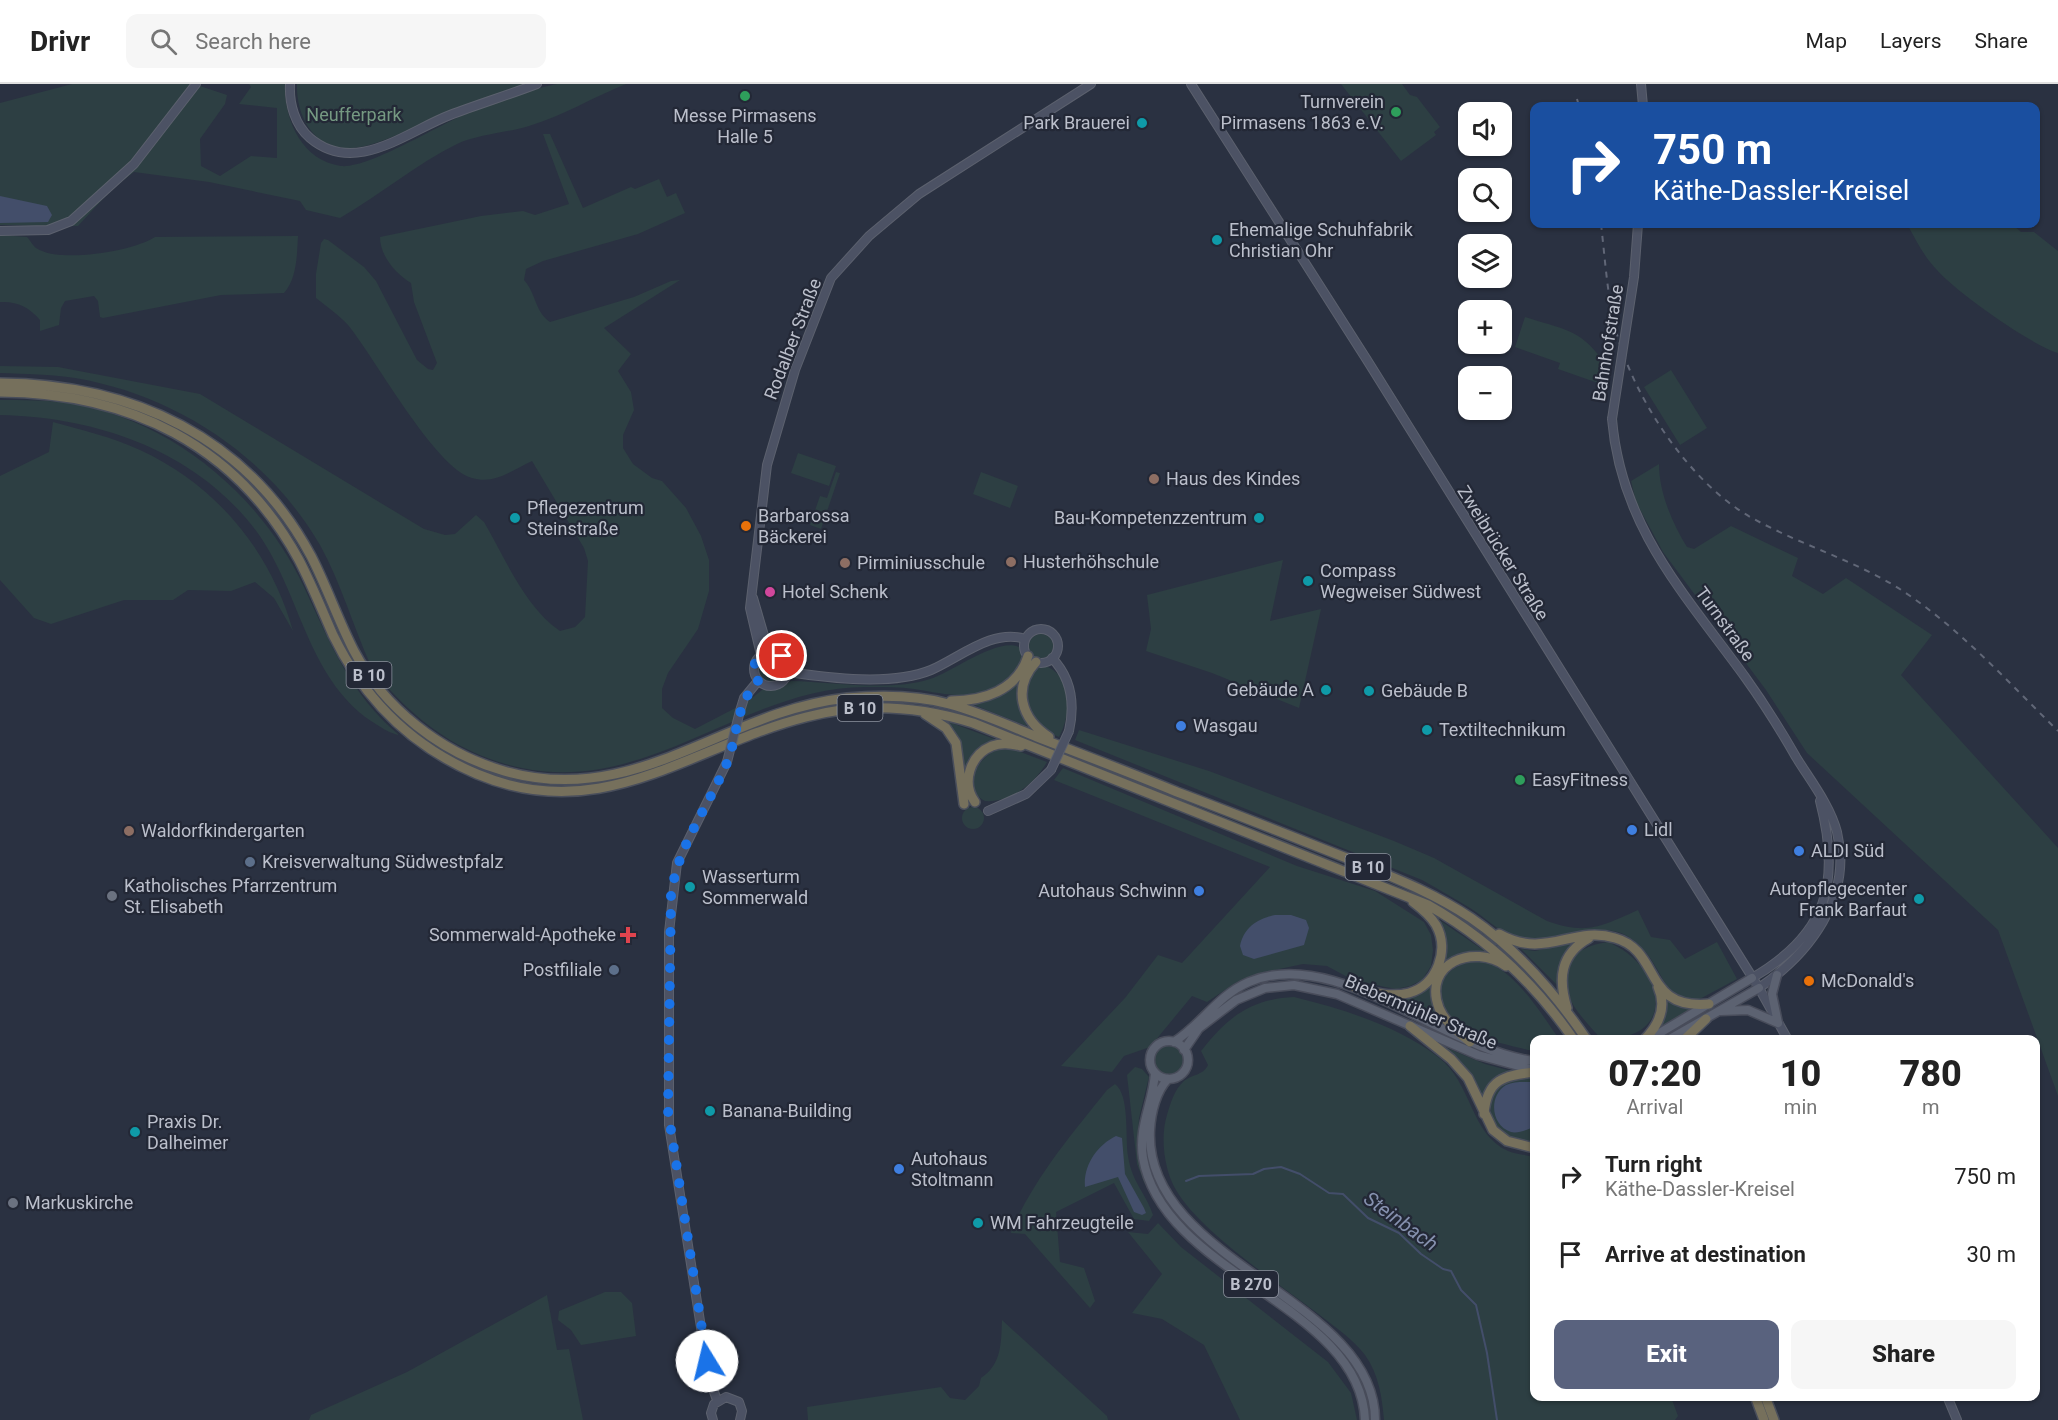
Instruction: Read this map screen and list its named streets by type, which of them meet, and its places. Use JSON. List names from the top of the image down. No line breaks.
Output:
{"streets":{"highway":["B 10"],"main road":["Biebermühler Straße","B 270"],"street":["Rodalber Straße","Bahnhofstraße","Zweibrücker Straße","Turnstraße"]},"crossings":[["Bahnhofstraße","Turnstraße"],["Zweibrücker Straße","Turnstraße"],["Biebermühler Straße","B 270"]],"water":["Steinbach"],"parks":["Neufferpark"],"places":{"other":["Messe Pirmasens Halle 5","Turnverein Pirmasens 1863 e.V.","Park Brauerei","Ehemalige Schuhfabrik Christian Ohr","Haus des Kindes","Pflegezentrum Steinstraße","Bau-Kompetenzzentrum","Barbarossa Bäckerei","Husterhöhschule","Pirminiusschule","Compass Wegweiser Südwest","Hotel Schenk","Gebäude A","Gebäude B","Wasgau","Textiltechnikum","EasyFitness","Lidl","Waldorfkindergarten","ALDI Süd","Kreisverwaltung Südwestpfalz","Wasserturm Sommerwald","Autohaus Schwinn","Katholisches Pfarrzentrum St. Elisabeth","Autopflegecenter Frank Barfaut","Postfiliale","McDonald's","Banana-Building","Praxis Dr. Dalheimer","Autohaus Stoltmann","Markuskirche","WM Fahrzeugteile"],"health":["Sommerwald-Apotheke"]},"page":{"header":"Drivr","search":"Search here","nav":["Map","Layers","Share"],"map_buttons":["+","−"],"turn":["750 m","Käthe-Dassler-Kreisel"],"eta":["07:20","Arrival","10","min","780","m"],"list":[{"name":"Turn right","note":"Käthe-Dassler-Kreisel","value":"750 m"},{"name":"Arrive at destination","value":"30 m"}],"buttons":["Exit","Share"]}}
